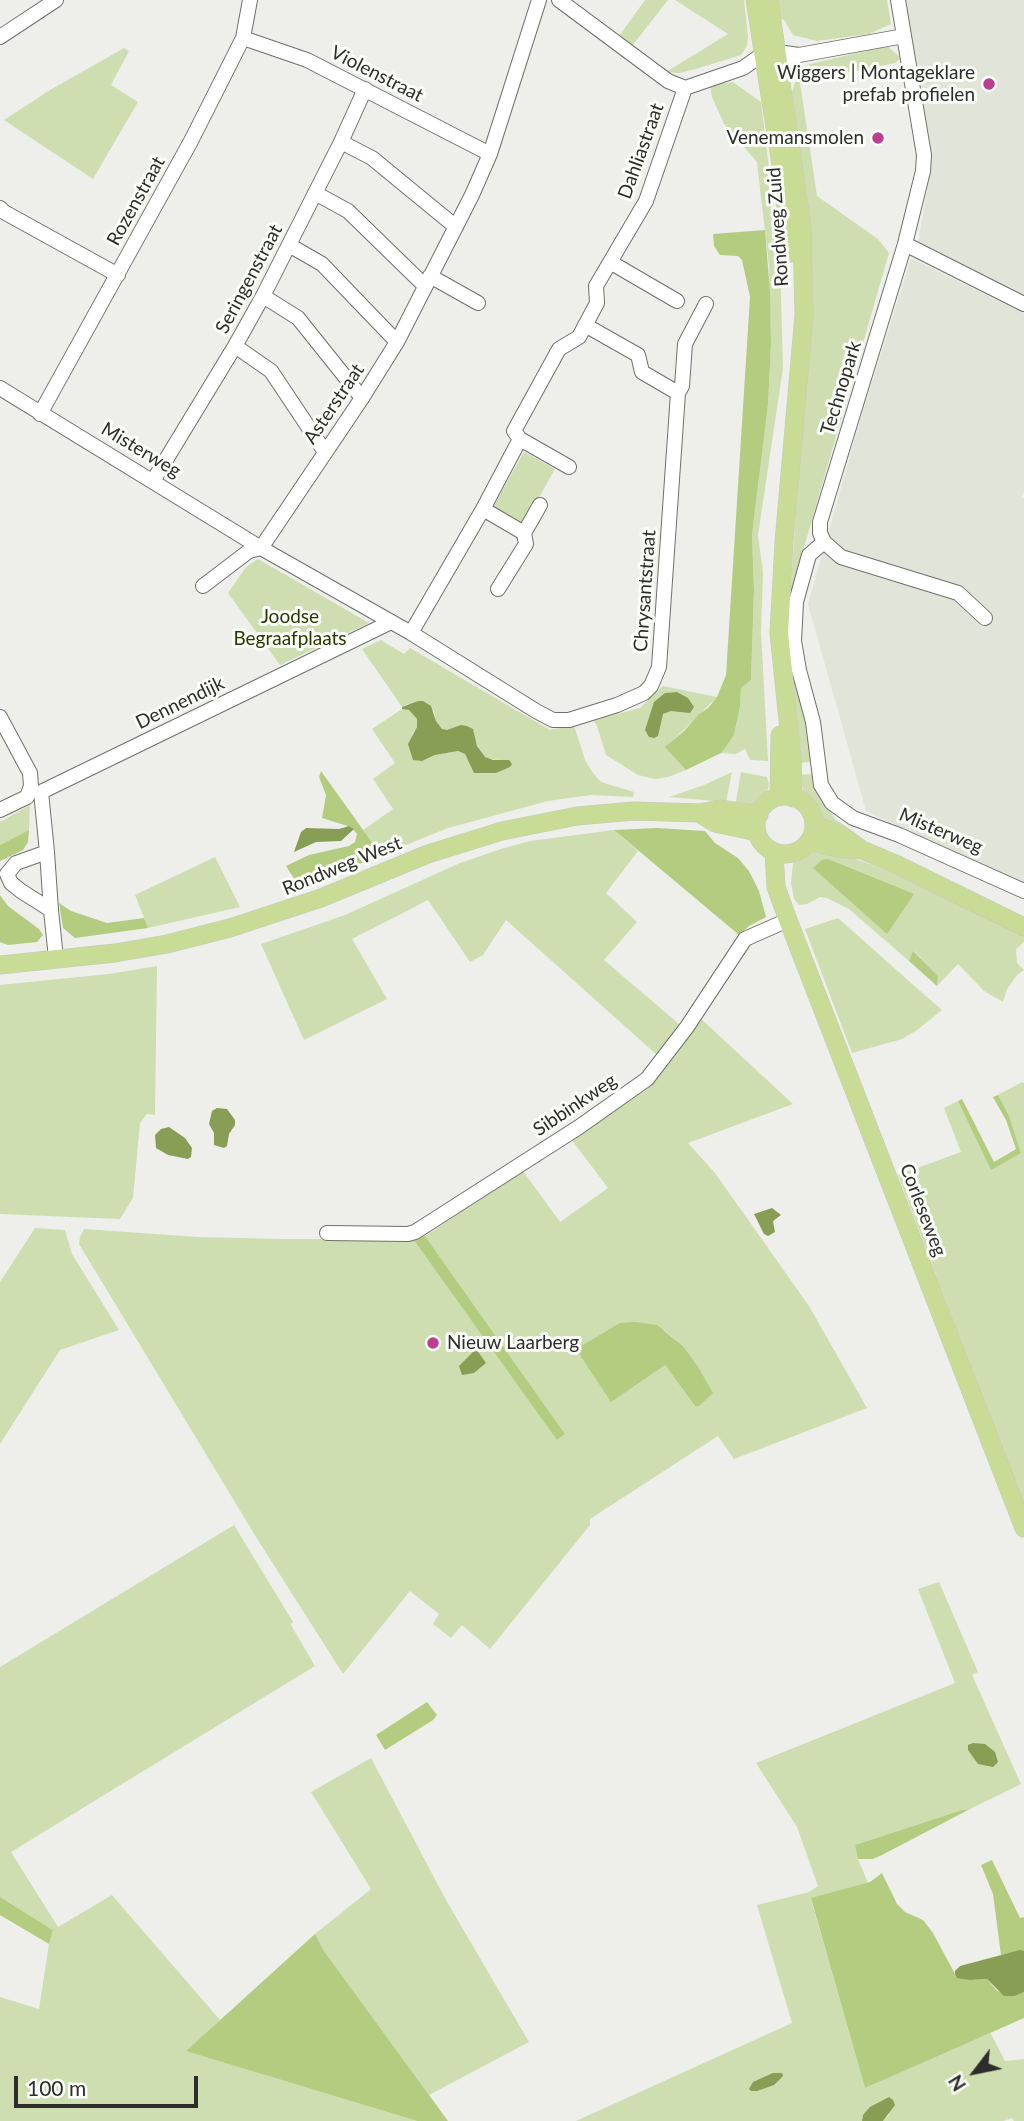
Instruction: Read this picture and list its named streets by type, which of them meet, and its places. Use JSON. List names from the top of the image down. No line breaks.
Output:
{"streets":{"main road":["Rondweg Zuid","Rondweg West","Corleseweg"],"street":["Violenstraat","Dahliastraat","Rozenstraat","Seringenstraat","Technopark","Asterstraat","Misterweg","Chrysantstraat","Dennendijk","Sibbinkweg"]},"crossings":[["Violenstraat","Rozenstraat"],["Violenstraat","Seringenstraat"],["Violenstraat","Asterstraat"],["Dahliastraat","Misterweg"],["Dahliastraat","Chrysantstraat"],["Rozenstraat","Misterweg"],["Rondweg Zuid","Rondweg West"],["Rondweg Zuid","Corleseweg"],["Seringenstraat","Misterweg"],["Technopark","Misterweg"],["Asterstraat","Misterweg"],["Misterweg","Chrysantstraat"],["Misterweg","Dennendijk"],["Dennendijk","Rondweg West"],["Rondweg West","Corleseweg"],["Sibbinkweg","Corleseweg"]],"parks":["Joodse Begraafplaats"],"places":["Wiggers | Montageklare prefab profielen","Venemansmolen","Nieuw Laarberg"],"scale_bar":"100 m","north":"bottom left"}
